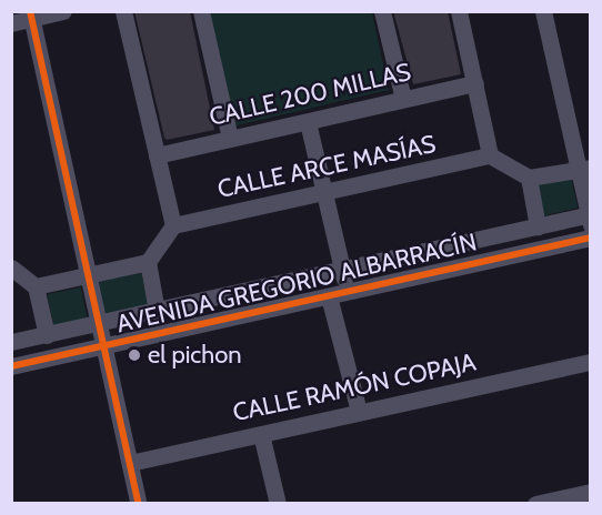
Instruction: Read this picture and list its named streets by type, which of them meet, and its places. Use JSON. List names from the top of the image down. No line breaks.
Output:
{"streets":{"street":["CALLE 200 MILLAS","CALLE ARCE MASÍAS","AVENIDA GREGORIO ALBARRACÍN","CALLE RAMÓN COPAJA"]},"places":["el pichon"]}
